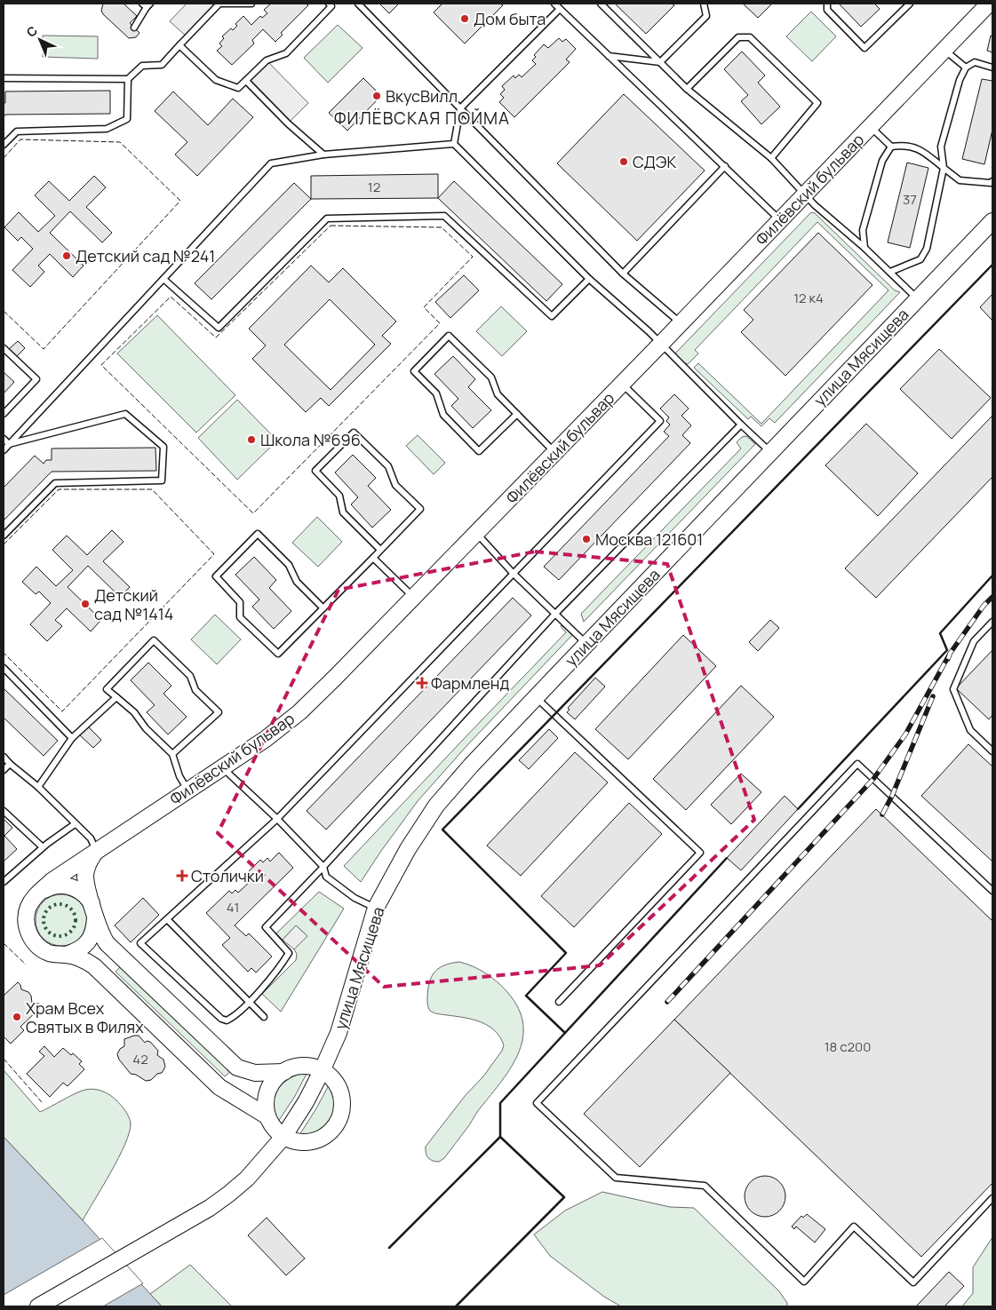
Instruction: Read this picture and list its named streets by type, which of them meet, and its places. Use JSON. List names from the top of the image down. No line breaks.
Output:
{"streets":{"street":["Филёвский бульвар","улица Мясищева"]},"districts":["ФИЛЁВСКАЯ ПОЙМА"],"places":{"other":["Дом быта","ВкусВилл","СДЭК","Детский сад №241","Школа №696","Москва 121601","Детский сад №1414","Храм Всех Святых в Филях"],"health":["Фармленд","Столички"]},"house_numbers":["12","37","12 к4","41","18 с200","42"],"north":"top left"}
